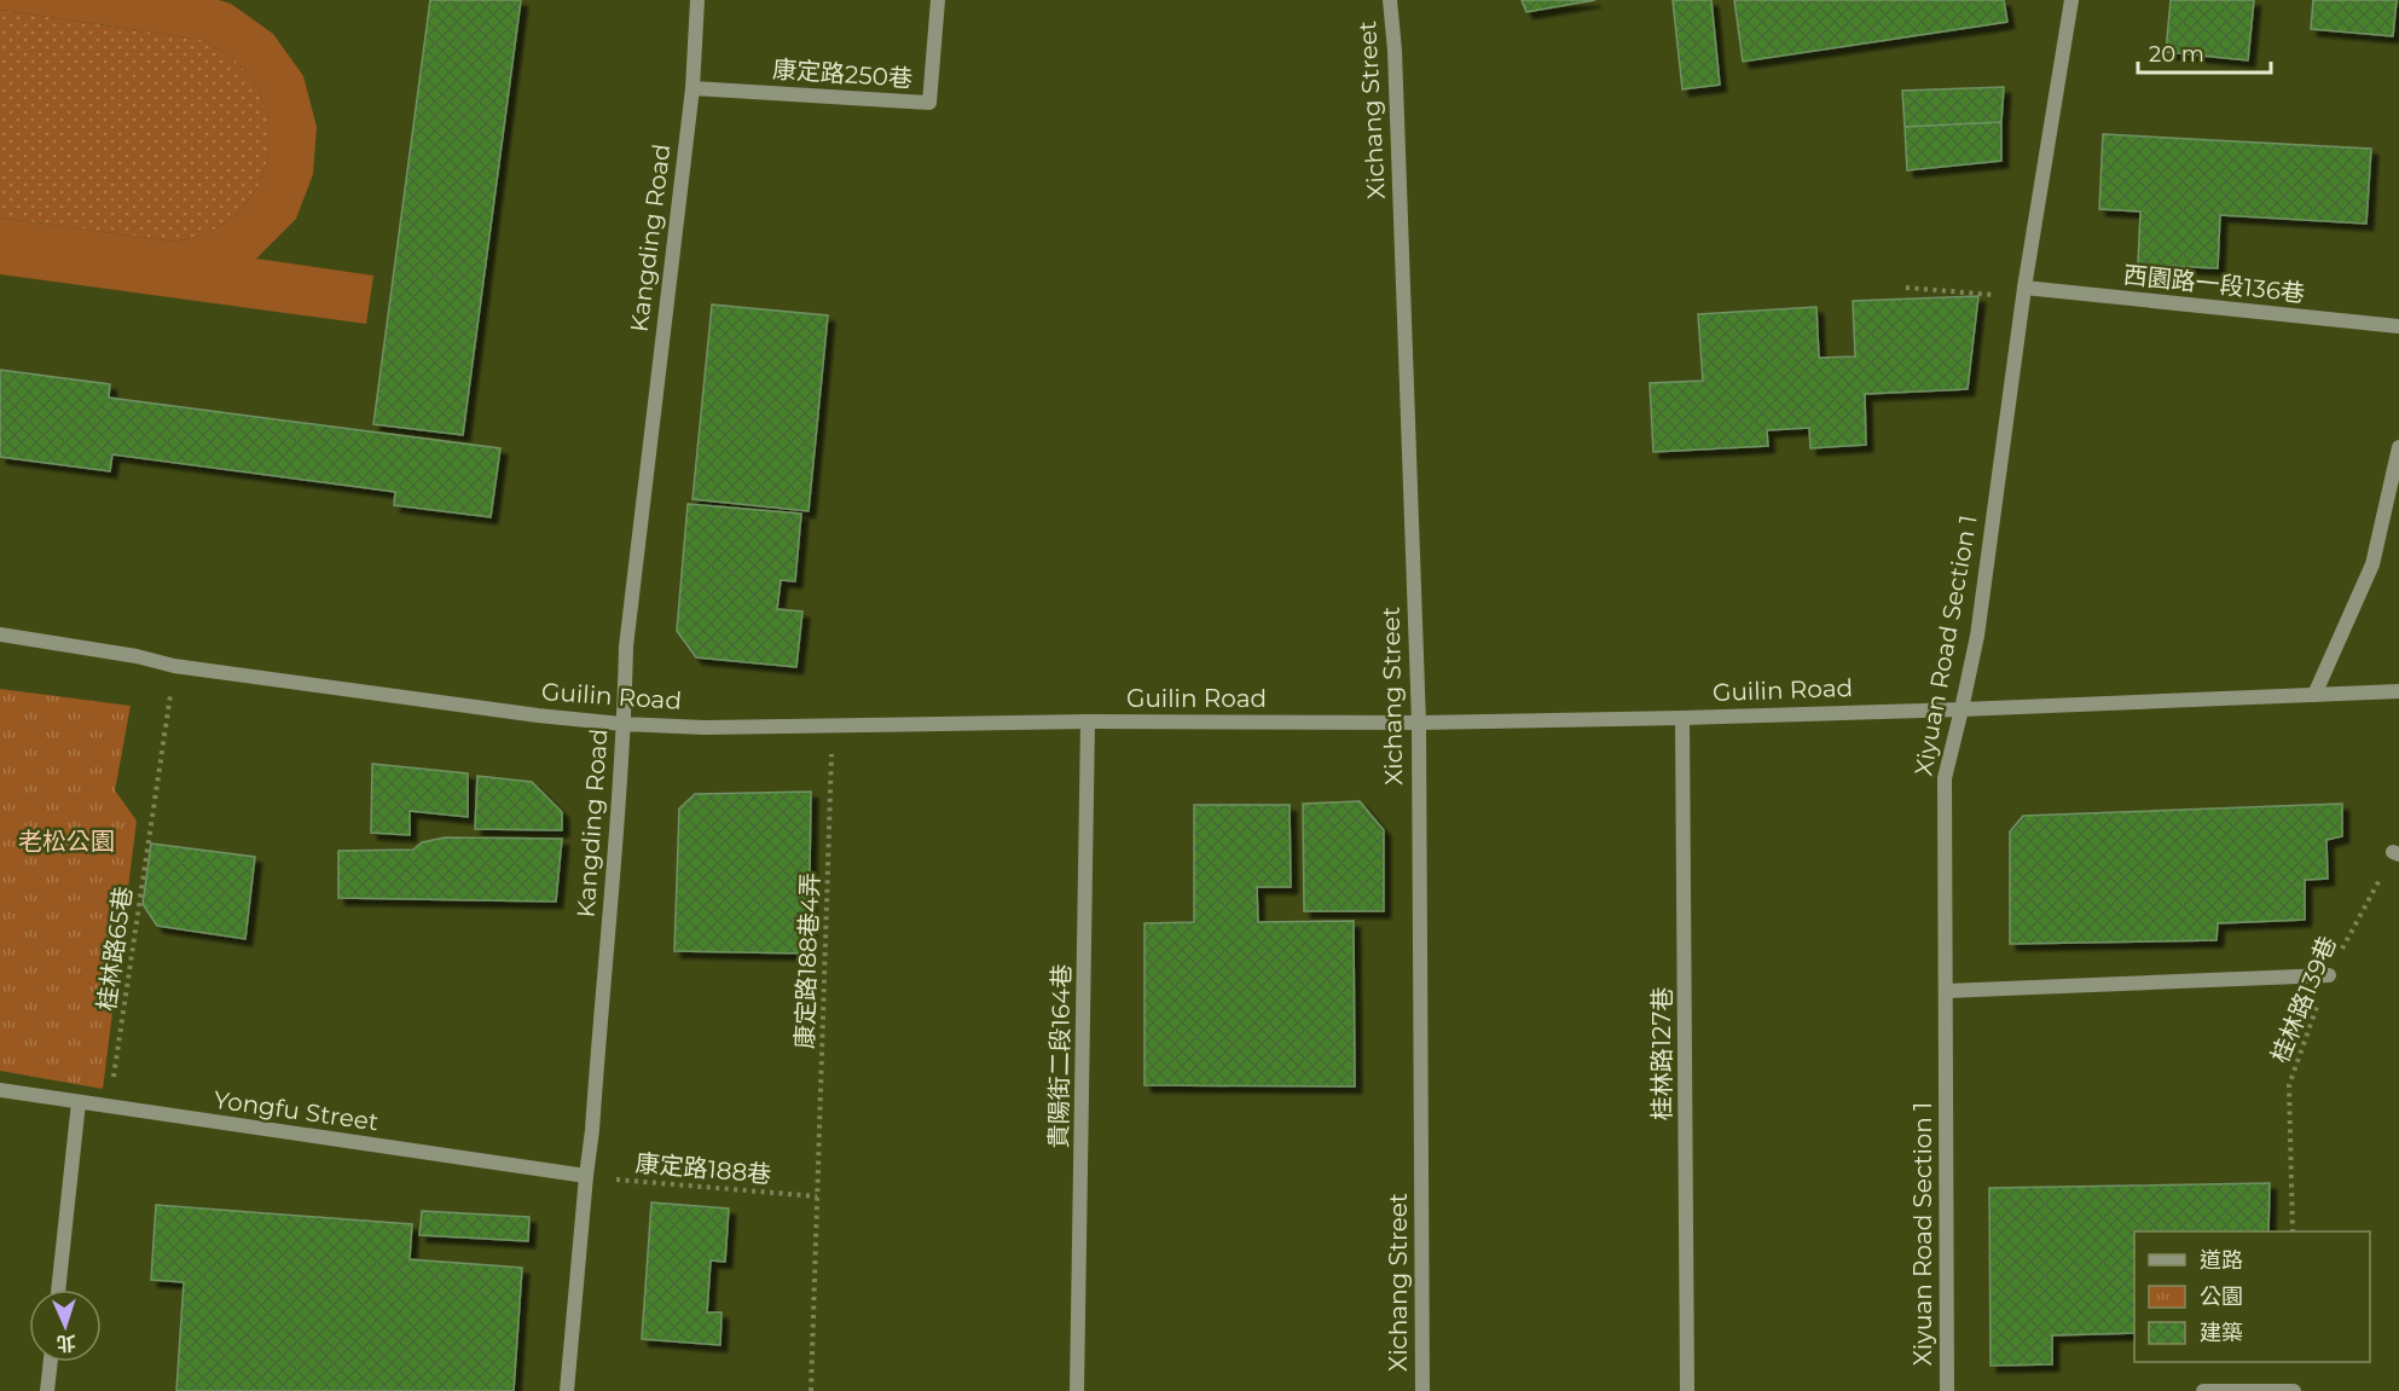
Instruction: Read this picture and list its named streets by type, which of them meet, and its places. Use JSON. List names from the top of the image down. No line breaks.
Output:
{"streets":{"street":["康定路250巷","Xichang Street","Kangding Road","西園路一段136巷","Xiyuan Road Section 1","Guilin Road","桂林路127巷","貴陽街二段164巷","Yongfu Street"],"path":["桂林路65巷","康定路188巷4弄","桂林路139巷","康定路188巷"]},"crossings":[["康定路250巷","Kangding Road"],["Xichang Street","Guilin Road"],["Kangding Road","Guilin Road"],["Kangding Road","Yongfu Street"],["Kangding Road","康定路188巷"],["西園路一段136巷","Xiyuan Road Section 1"],["Xiyuan Road Section 1","Guilin Road"],["Guilin Road","桂林路65巷"],["Guilin Road","康定路188巷4弄"],["Guilin Road","桂林路127巷"],["Guilin Road","貴陽街二段164巷"],["桂林路65巷","Yongfu Street"],["康定路188巷4弄","康定路188巷"],["Yongfu Street","康定路188巷"]],"parks":["老松公園"],"legend":["道路","公園","建築"],"scale_bar":"20 m","north":"bottom"}
